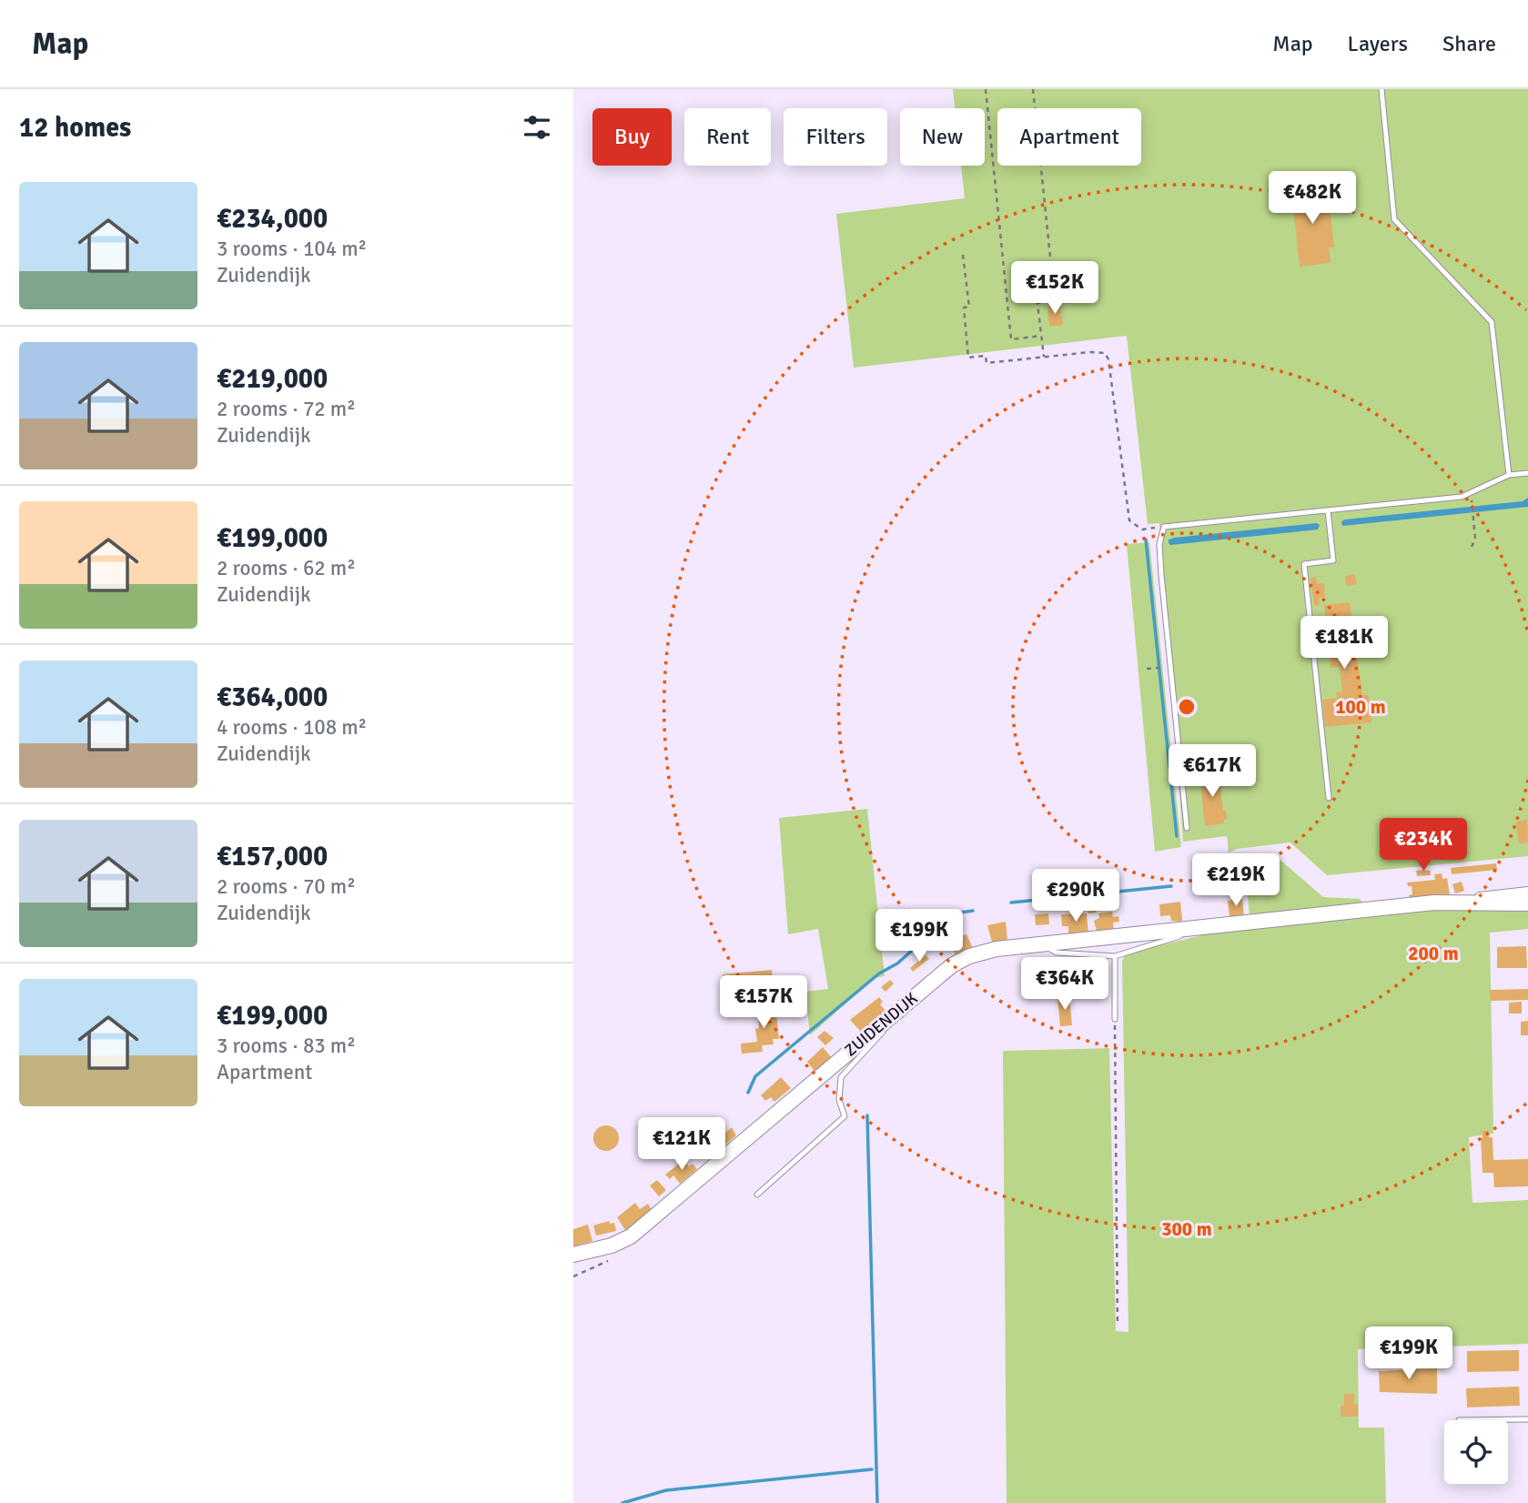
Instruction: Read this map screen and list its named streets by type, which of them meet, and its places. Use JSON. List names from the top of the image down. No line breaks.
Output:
{"streets":{"street":["ZUIDENDIJK"]},"page":{"header":"Map","nav":["Map","Layers","Share"],"heading":"12 homes","chip":["Buy","Rent","Filters","New","Apartment"],"list":[{"name":"€234,000","note":"3 rooms · 104 m² · Zuidendijk"},{"name":"€219,000","note":"2 rooms · 72 m² · Zuidendijk"},{"name":"€199,000","note":"2 rooms · 62 m² · Zuidendijk"},{"name":"€364,000","note":"4 rooms · 108 m² · Zuidendijk"},{"name":"€157,000","note":"2 rooms · 70 m² · Zuidendijk"},{"name":"€199,000","note":"3 rooms · 83 m² · Apartment"}],"price":["€482K","€152K","€181K","€617K","€234K","€219K","€290K","€199K","€364K","€157K","€121K","€199K"]},"rings":["100 m","200 m","300 m"]}
